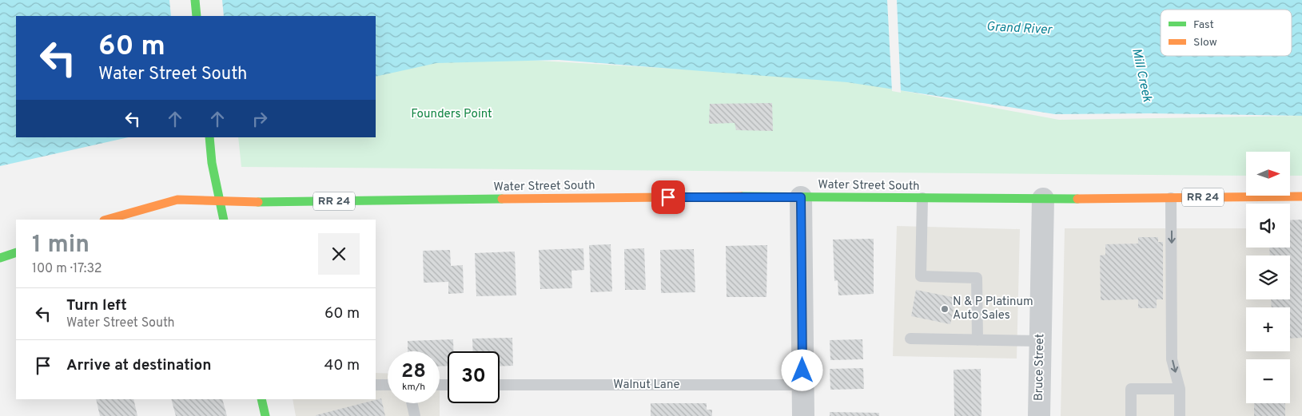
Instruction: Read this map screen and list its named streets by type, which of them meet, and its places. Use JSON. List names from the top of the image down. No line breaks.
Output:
{"streets":{"main road":["Water Street South","RR 24"],"street":["Bruce Street"],"lane":["Walnut Lane"]},"crossings":[["Water Street South","RR 24"],["Water Street South","Bruce Street"]],"water":["Grand River","Mill Creek"],"parks":["Founders Point"],"places":["N & P Platinum Auto Sales"],"legend":["Fast","Slow"],"north":"right","page":{"turn":["60 m","Water Street South"],"map_buttons":["+","−"],"heading":["1 min","100 m · 17:32"],"list":[{"name":"Turn left","note":"Water Street South","value":"60 m"},{"name":"Arrive at destination","value":"40 m"}],"speed":"28 km/h","limit":"30"}}
